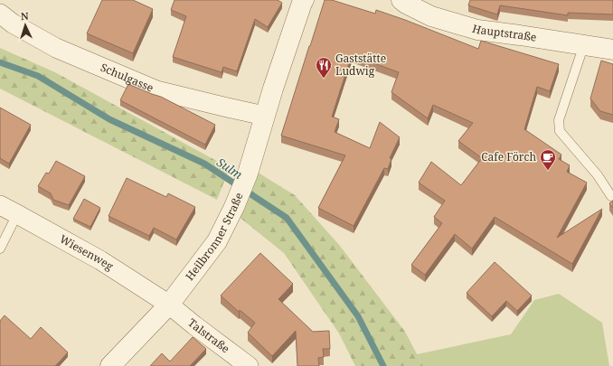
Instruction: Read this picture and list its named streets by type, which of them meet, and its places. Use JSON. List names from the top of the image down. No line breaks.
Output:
{"streets":{"street":["Hauptstraße","Schulgasse","Heilbronner Straße","Wiesenweg","Talstraße"]},"crossings":[["Schulgasse","Heilbronner Straße"],["Heilbronner Straße","Wiesenweg"],["Heilbronner Straße","Talstraße"],["Wiesenweg","Talstraße"]],"water":["Sulm"],"places":{"restaurant":["Gaststätte Ludwig"],"cafe":["Cafe Förch"]},"north":"top"}
